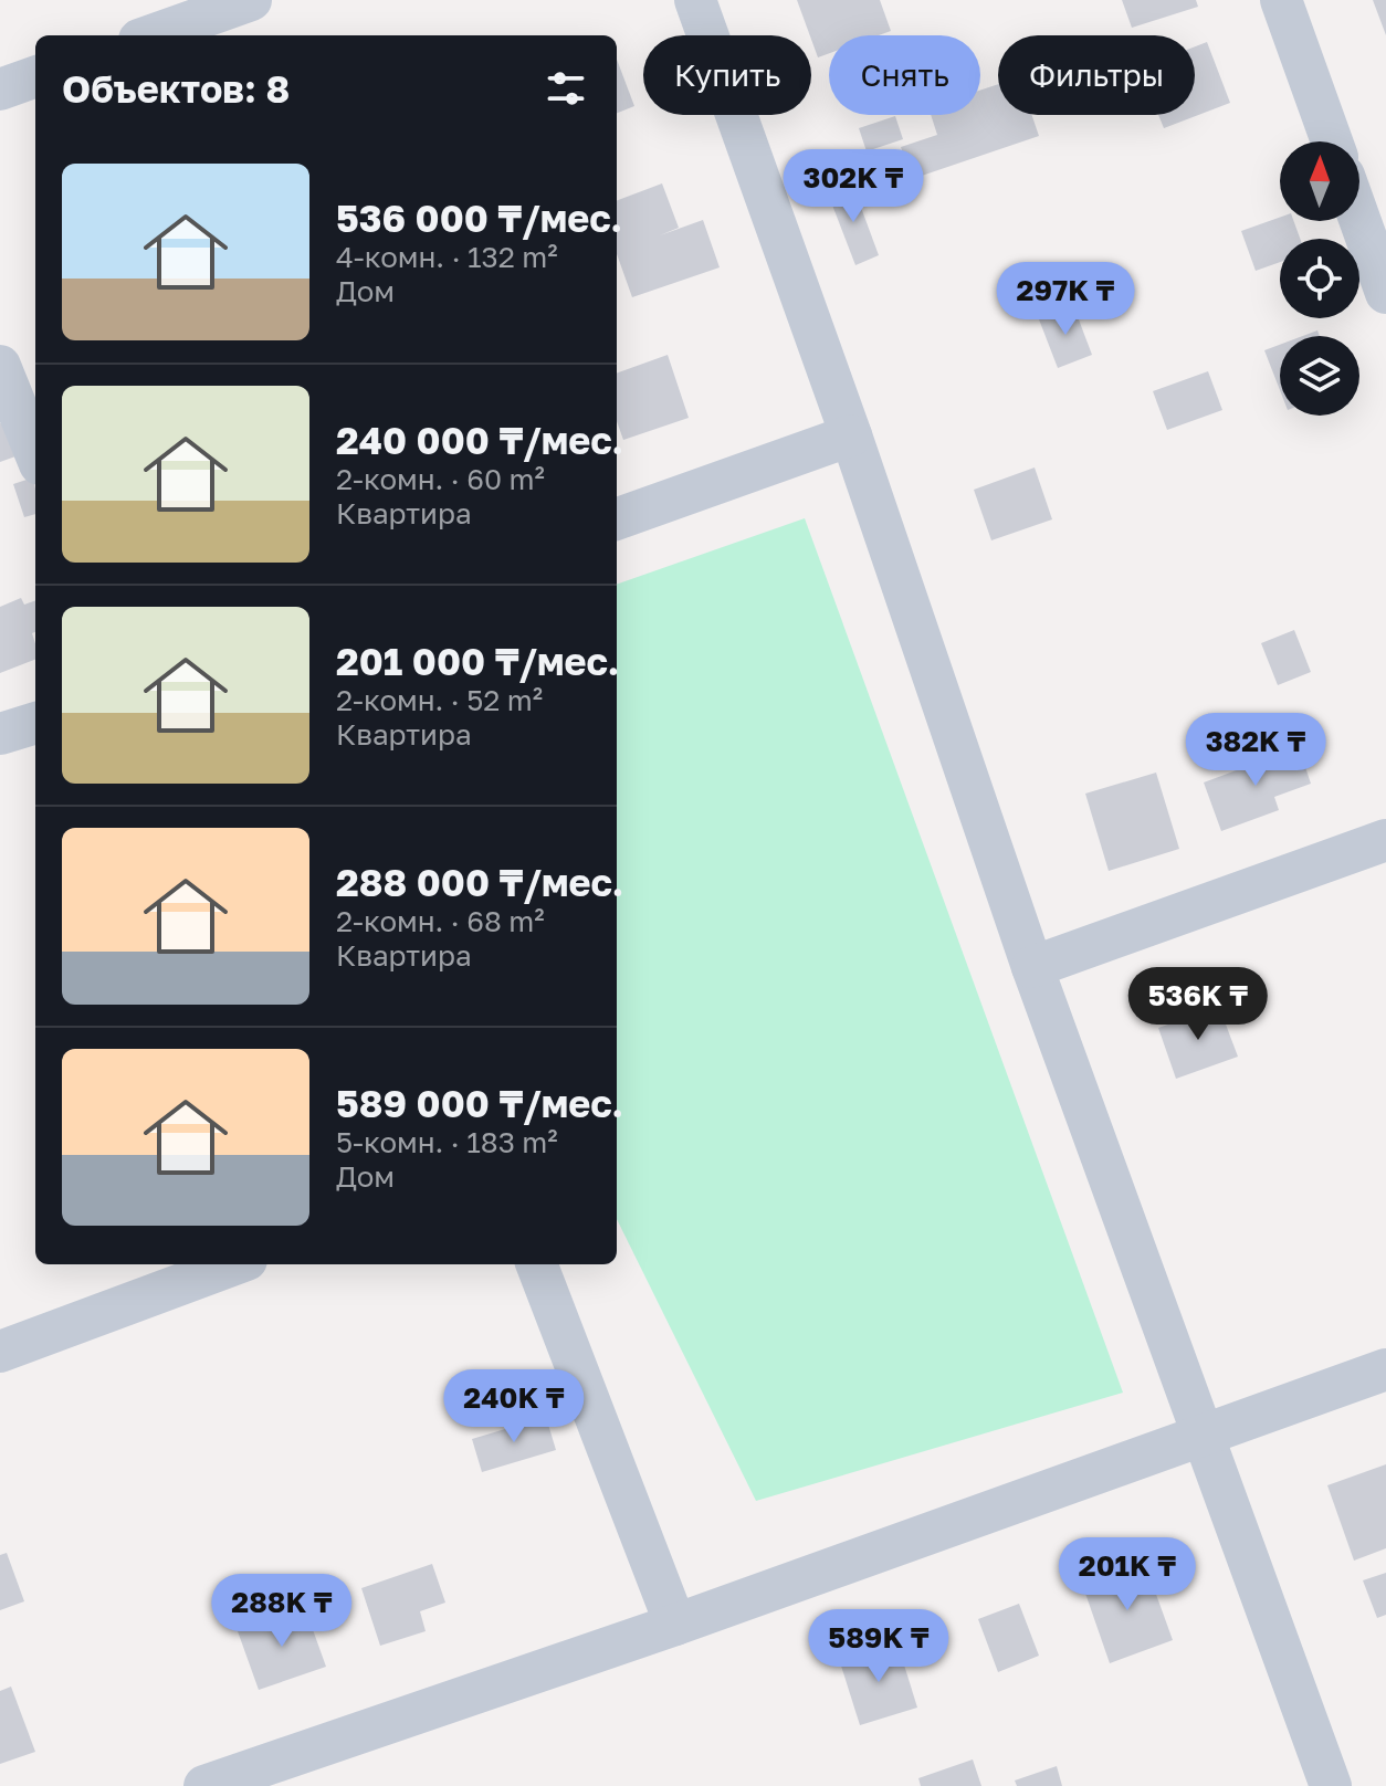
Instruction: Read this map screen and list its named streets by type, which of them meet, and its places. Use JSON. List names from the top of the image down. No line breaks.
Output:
{"north":"top","page":{"chip":["Купить","Снять","Фильтры"],"heading":"Объектов: 8","list":[{"name":"536 000 ₸/мес.","note":"4-комн. · 132 m² · Дом"},{"name":"240 000 ₸/мес.","note":"2-комн. · 60 m² · Квартира"},{"name":"201 000 ₸/мес.","note":"2-комн. · 52 m² · Квартира"},{"name":"288 000 ₸/мес.","note":"2-комн. · 68 m² · Квартира"},{"name":"589 000 ₸/мес.","note":"5-комн. · 183 m² · Дом"}],"price":["302K ₸","297K ₸","382K ₸","536K ₸","240K ₸","201K ₸","288K ₸","589K ₸"]}}
